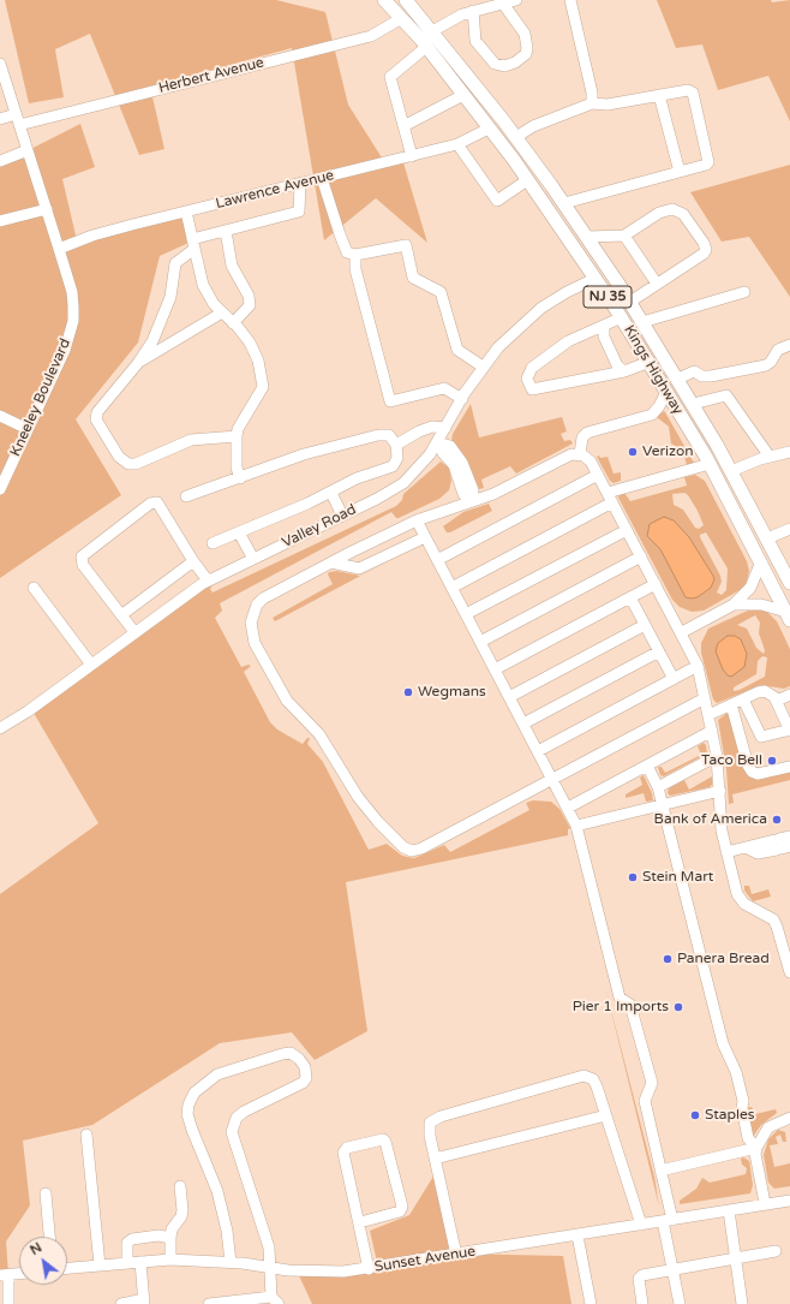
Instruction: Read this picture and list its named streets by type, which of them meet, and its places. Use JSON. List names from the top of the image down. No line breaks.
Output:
{"streets":{"main road":["NJ 35","Kings Highway"],"street":["Herbert Avenue","Lawrence Avenue","Kneeley Boulevard","Valley Road","Sunset Avenue"]},"crossings":[["Herbert Avenue","Kings Highway"],["Herbert Avenue","Kneeley Boulevard"],["Lawrence Avenue","Kings Highway"],["Lawrence Avenue","Kneeley Boulevard"],["Kings Highway","Valley Road"]],"places":["Verizon","Wegmans","Taco Bell","Bank of America","Stein Mart","Panera Bread","Pier 1 Imports","Staples"],"north":"top left"}
